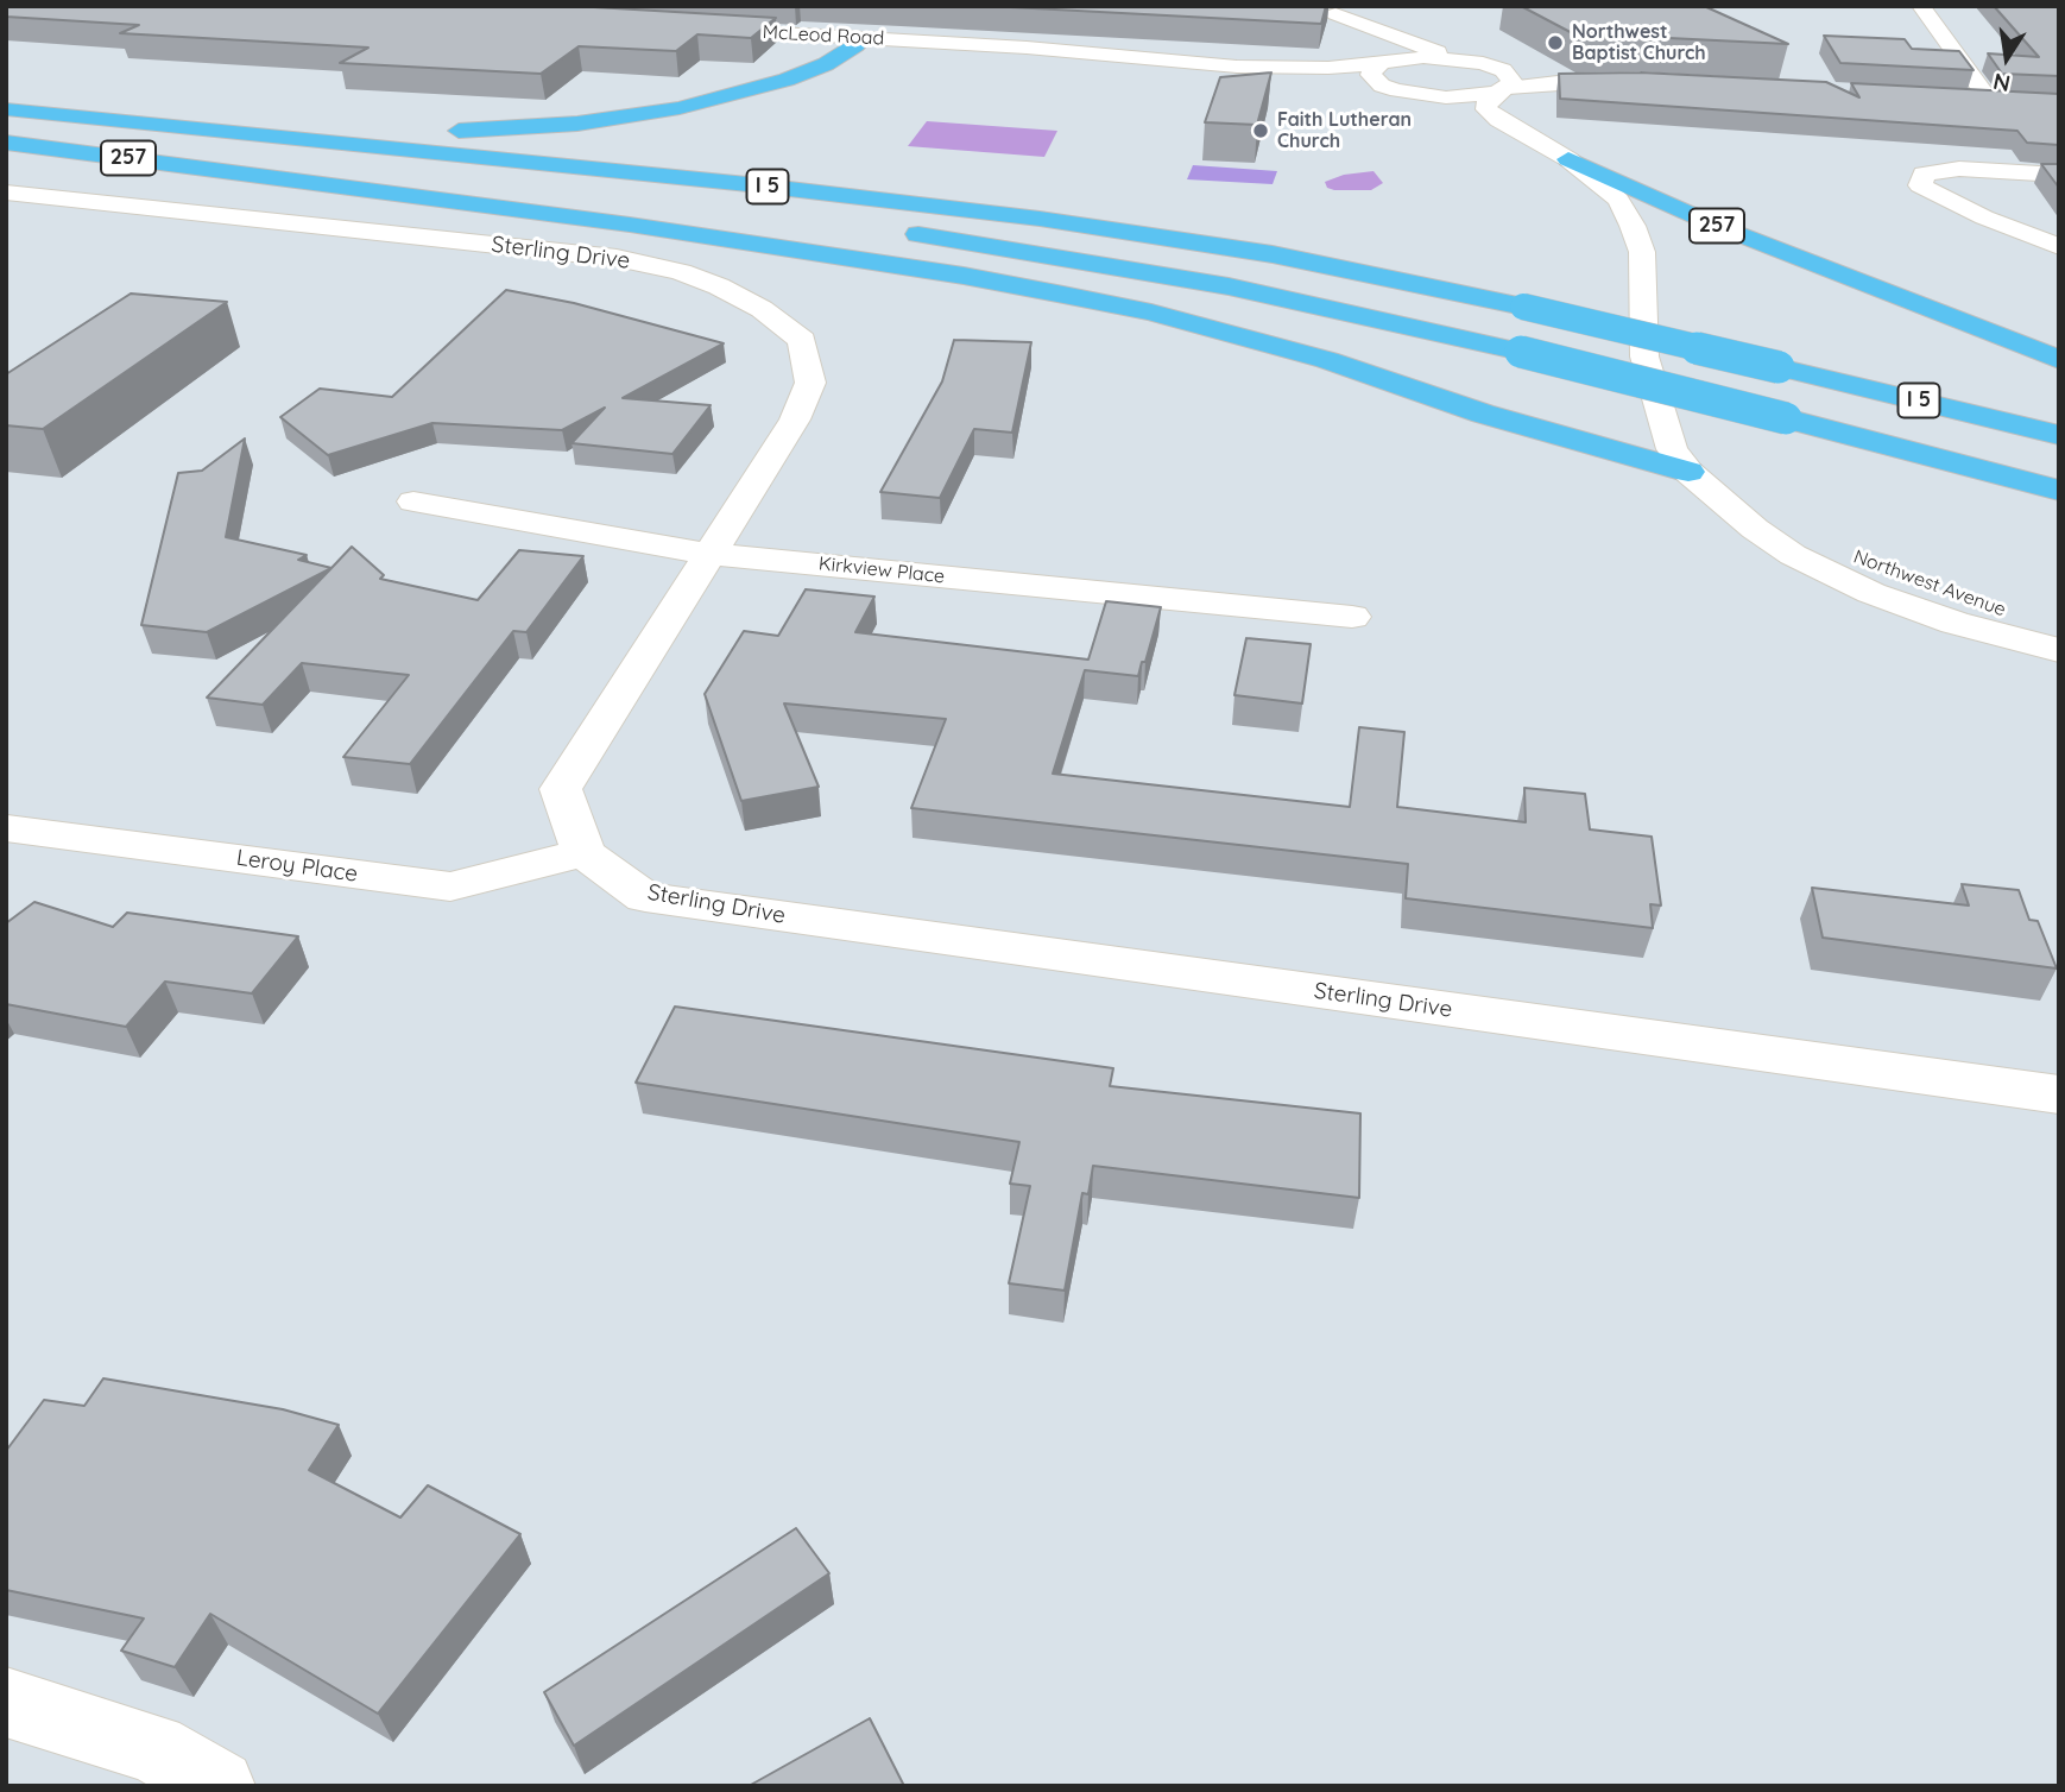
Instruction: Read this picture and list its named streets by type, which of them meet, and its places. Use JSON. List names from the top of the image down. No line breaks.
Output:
{"streets":{"highway":["257","I 5"],"street":["McLeod Road","Sterling Drive","Kirkview Place","Northwest Avenue","Leroy Place"]},"crossings":[["257","Northwest Avenue"],["Sterling Drive","Kirkview Place"],["Sterling Drive","Leroy Place"]],"places":["Northwest Baptist Church","Faith Lutheran Church"],"north":"bottom"}
